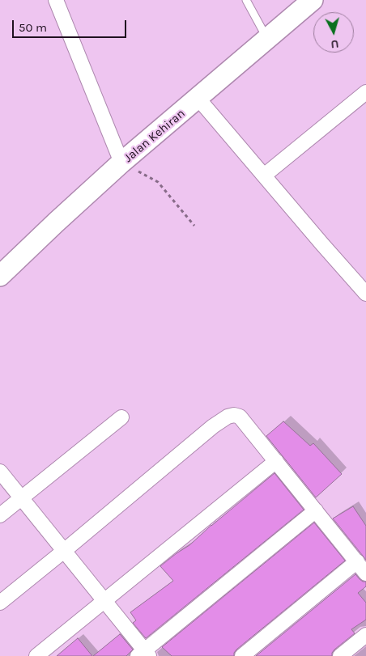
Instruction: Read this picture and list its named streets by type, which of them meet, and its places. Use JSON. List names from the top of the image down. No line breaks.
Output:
{"streets":{"street":["Jalan Kehiran"]},"scale_bar":"50 m","north":"bottom"}
